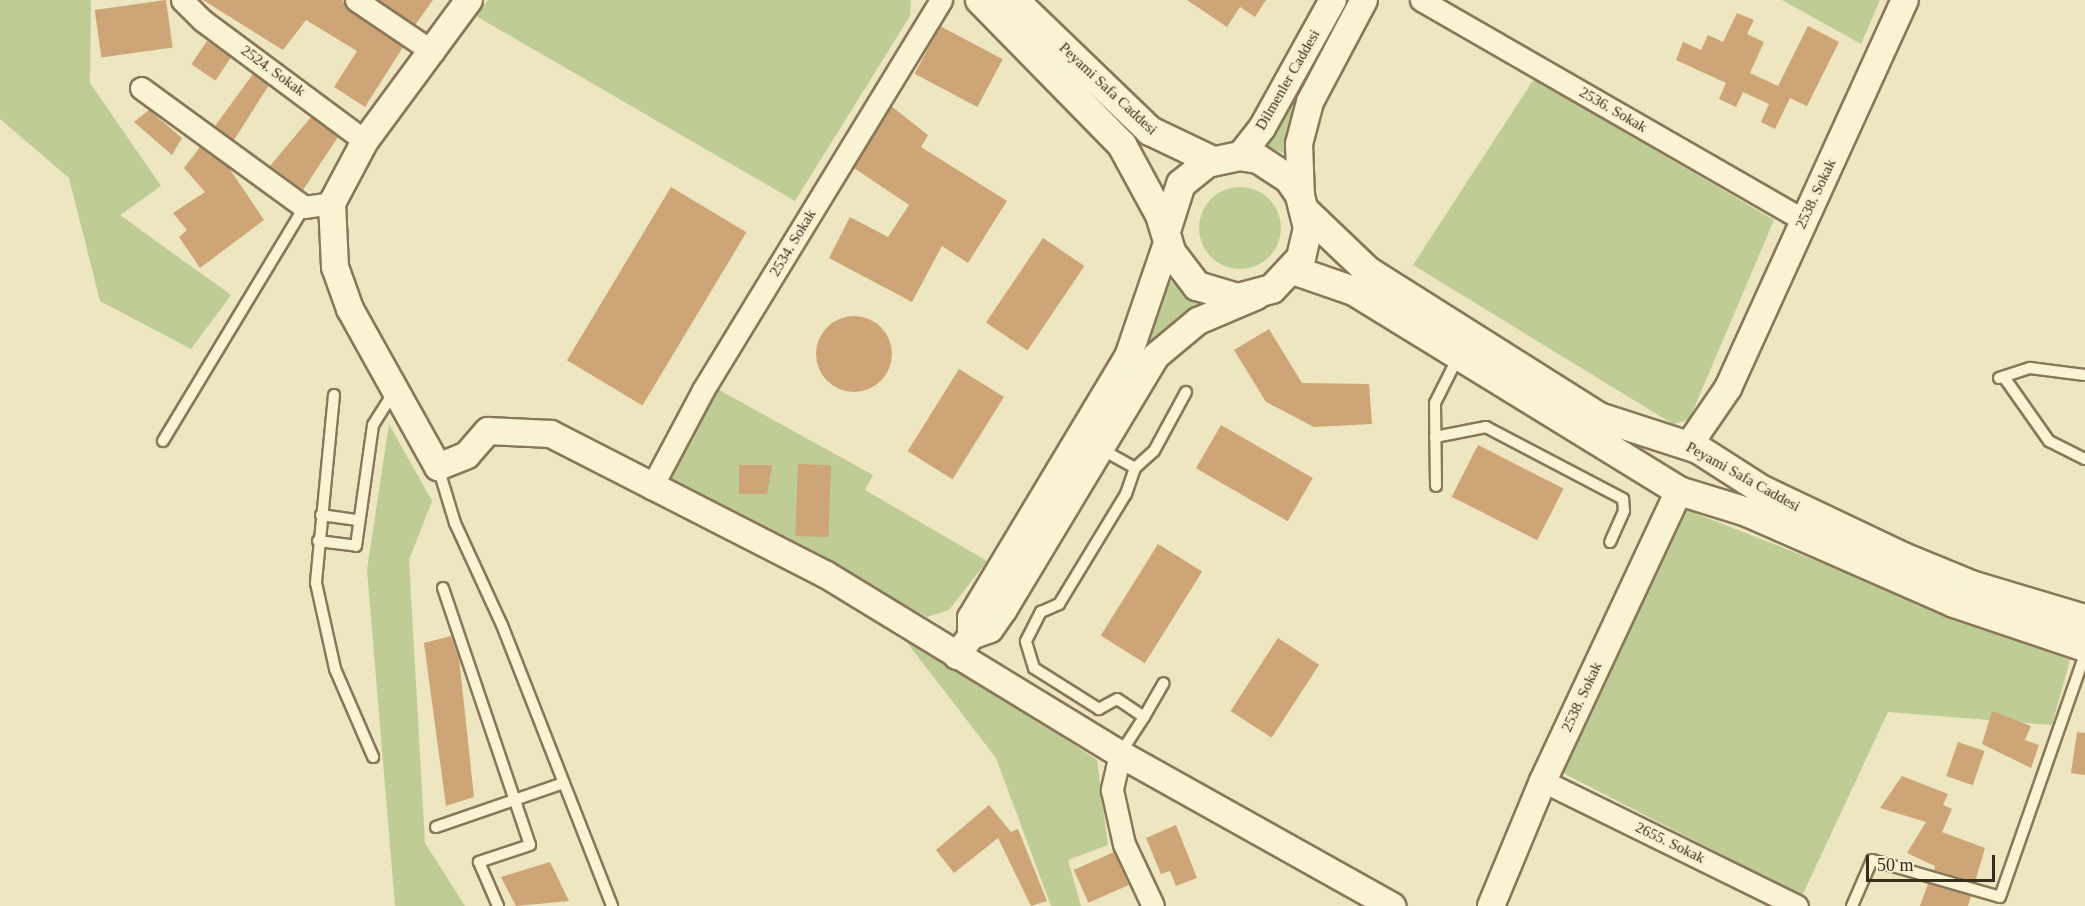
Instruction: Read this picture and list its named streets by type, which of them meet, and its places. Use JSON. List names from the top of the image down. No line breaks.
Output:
{"streets":{"main road":["Peyami Safa Caddesi"],"street":["2524. Sokak","Dilmenler Caddesi","2536. Sokak","2538. Sokak","2534. Sokak","2655. Sokak"]},"crossings":[["Dilmenler Caddesi","Peyami Safa Caddesi"],["Peyami Safa Caddesi","2538. Sokak"],["2536. Sokak","2538. Sokak"],["2538. Sokak","2655. Sokak"]],"scale_bar":"50 m"}
